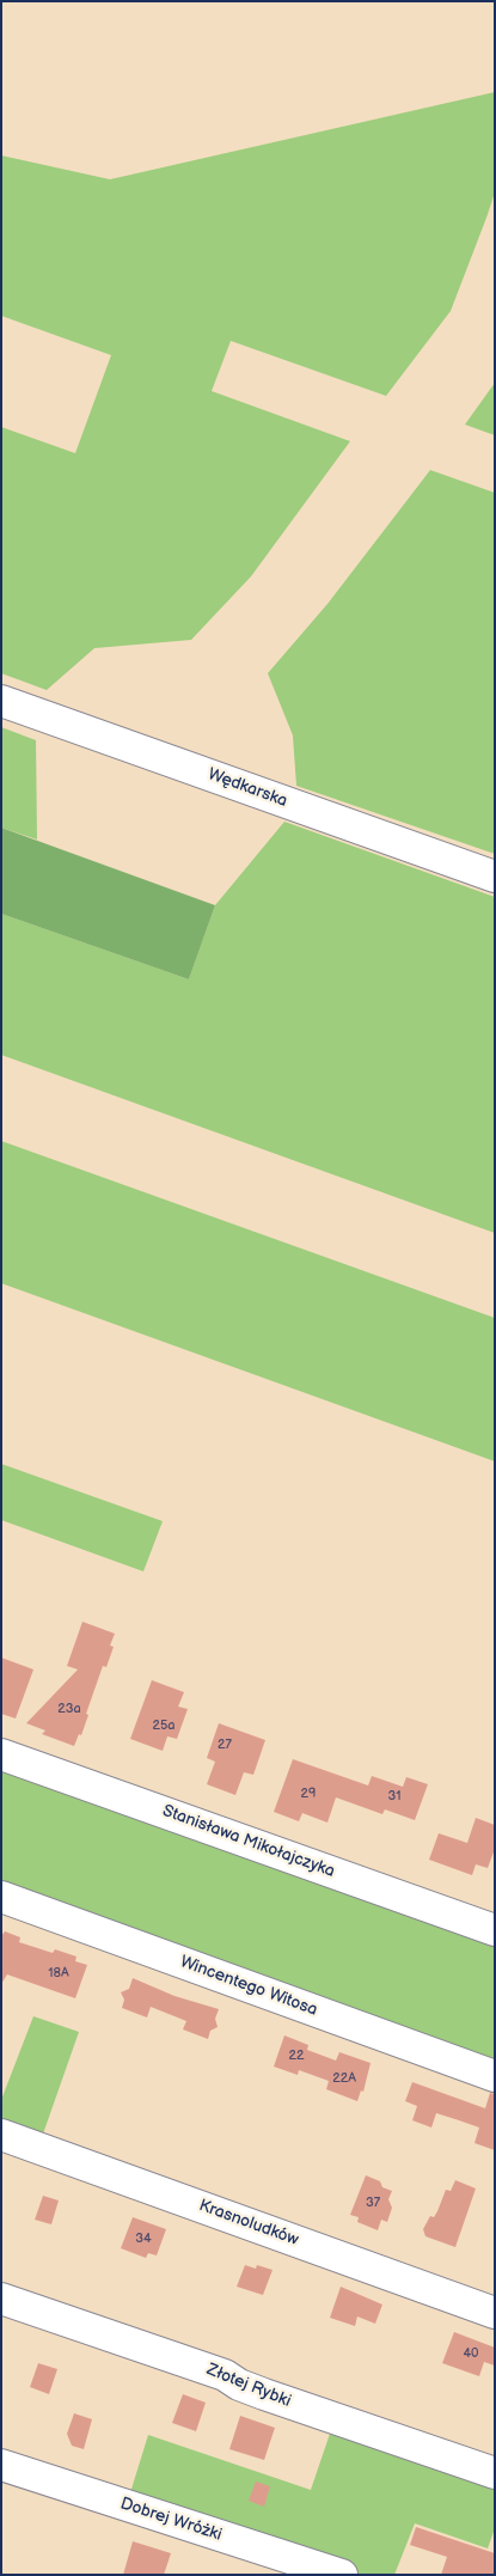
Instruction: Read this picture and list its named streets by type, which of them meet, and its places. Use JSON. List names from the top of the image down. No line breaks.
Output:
{"streets":{"street":["Wędkarska","Stanisława Mikołajczyka","Wincentego Witosa","Krasnoludków","Złotej Rybki","Dobrej Wróżki"]},"house_numbers":["23a","25a","27","29","31","18A","22","22A","37","34","40"]}
